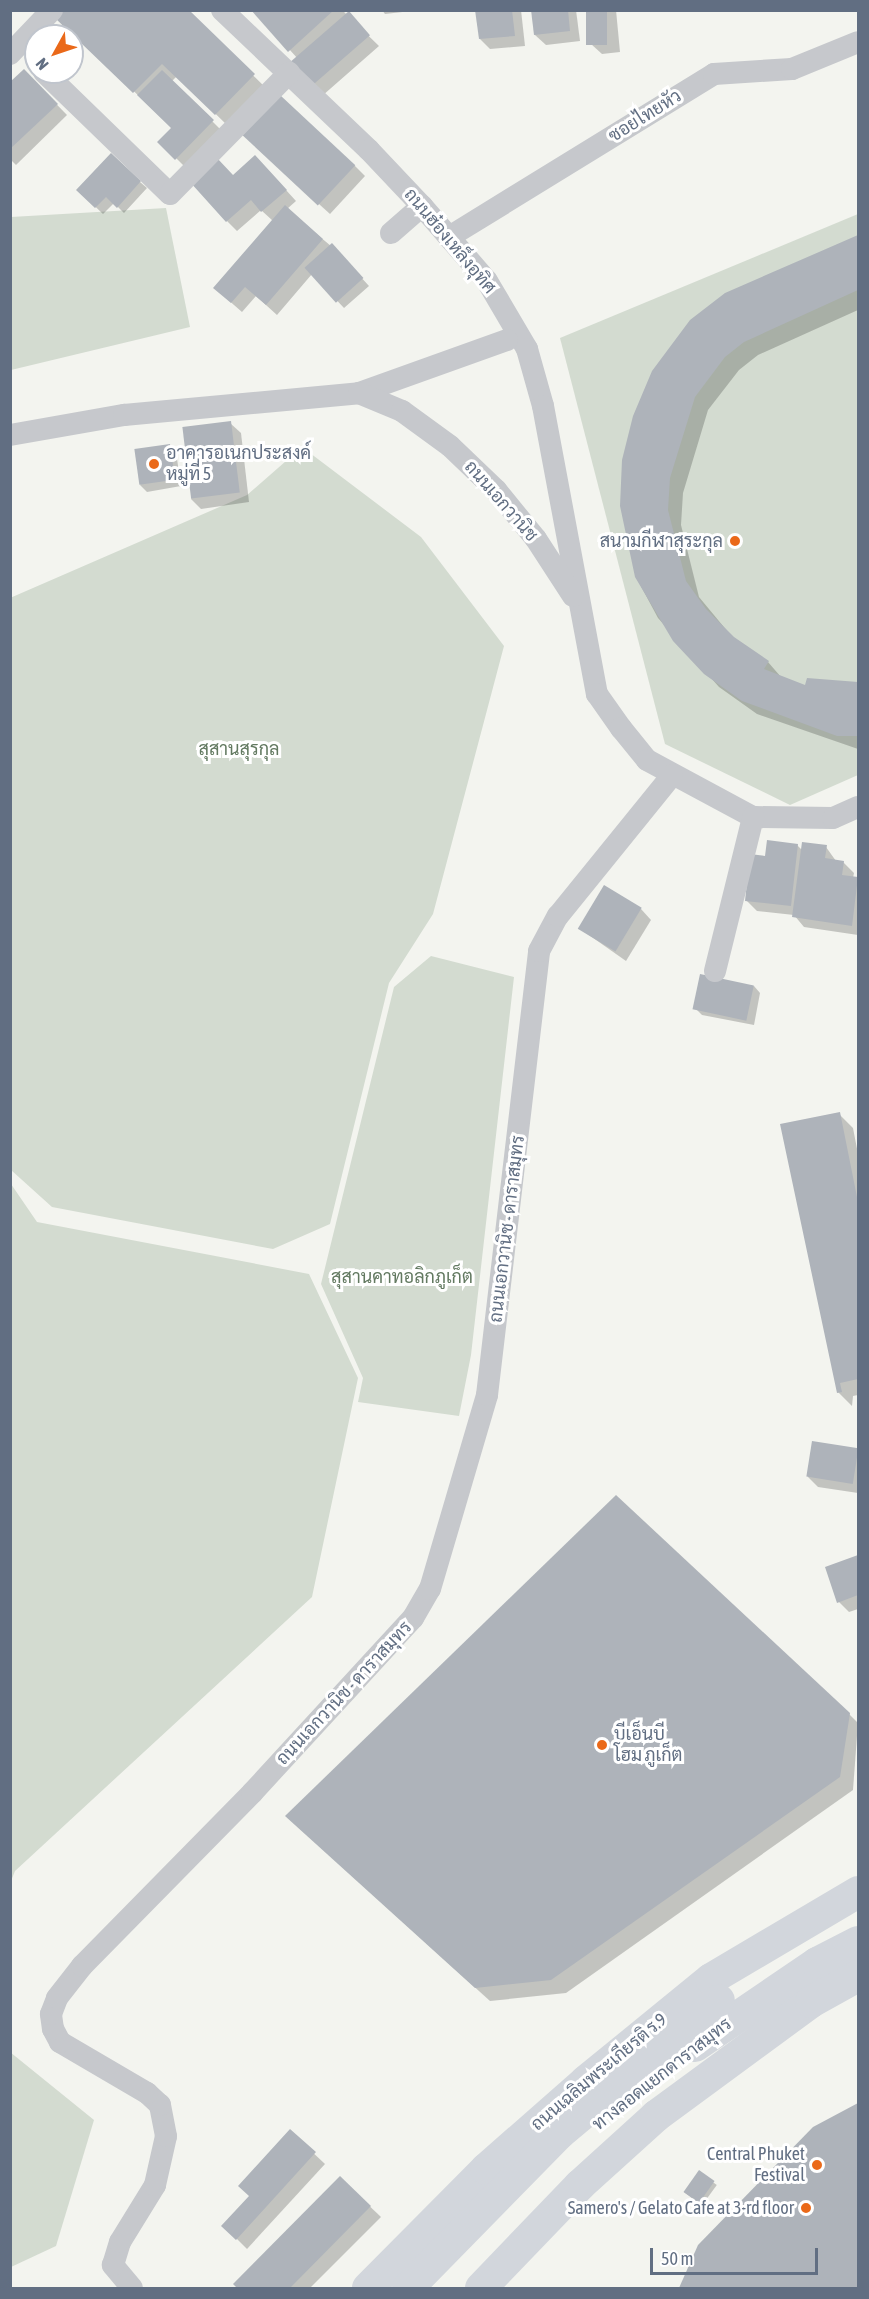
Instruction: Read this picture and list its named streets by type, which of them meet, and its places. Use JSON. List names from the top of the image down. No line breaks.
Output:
{"streets":{"main road":["ถนนเฉลิมพระเกียรติ ร.9","ทางลอดแยกดาราสมุทร"],"street":["ซอยไทยหัว","ถนนฮ๋องเหล็งอุทิศ","ถนนเอกวานิช","ถนนเอกวานิช - ดาราสมุทร"]},"crossings":[["ซอยไทยหัว","ถนนฮ๋องเหล็งอุทิศ"],["ถนนฮ๋องเหล็งอุทิศ","ถนนเอกวานิช"],["ถนนเอกวานิช","ถนนเอกวานิช - ดาราสมุทร"]],"parks":["สุสานสุรกุล","สุสานคาทอลิกภูเก็ต"],"places":["อาคารอเนกประสงค์ หมู่ที่ 5","สนามกีฬาสุระกุล","บีเอ็นบี โฮม ภูเก็ต","Central Phuket Festival","Samero's / Gelato Cafe at 3-rd floor"],"scale_bar":"50 m","north":"bottom left"}
